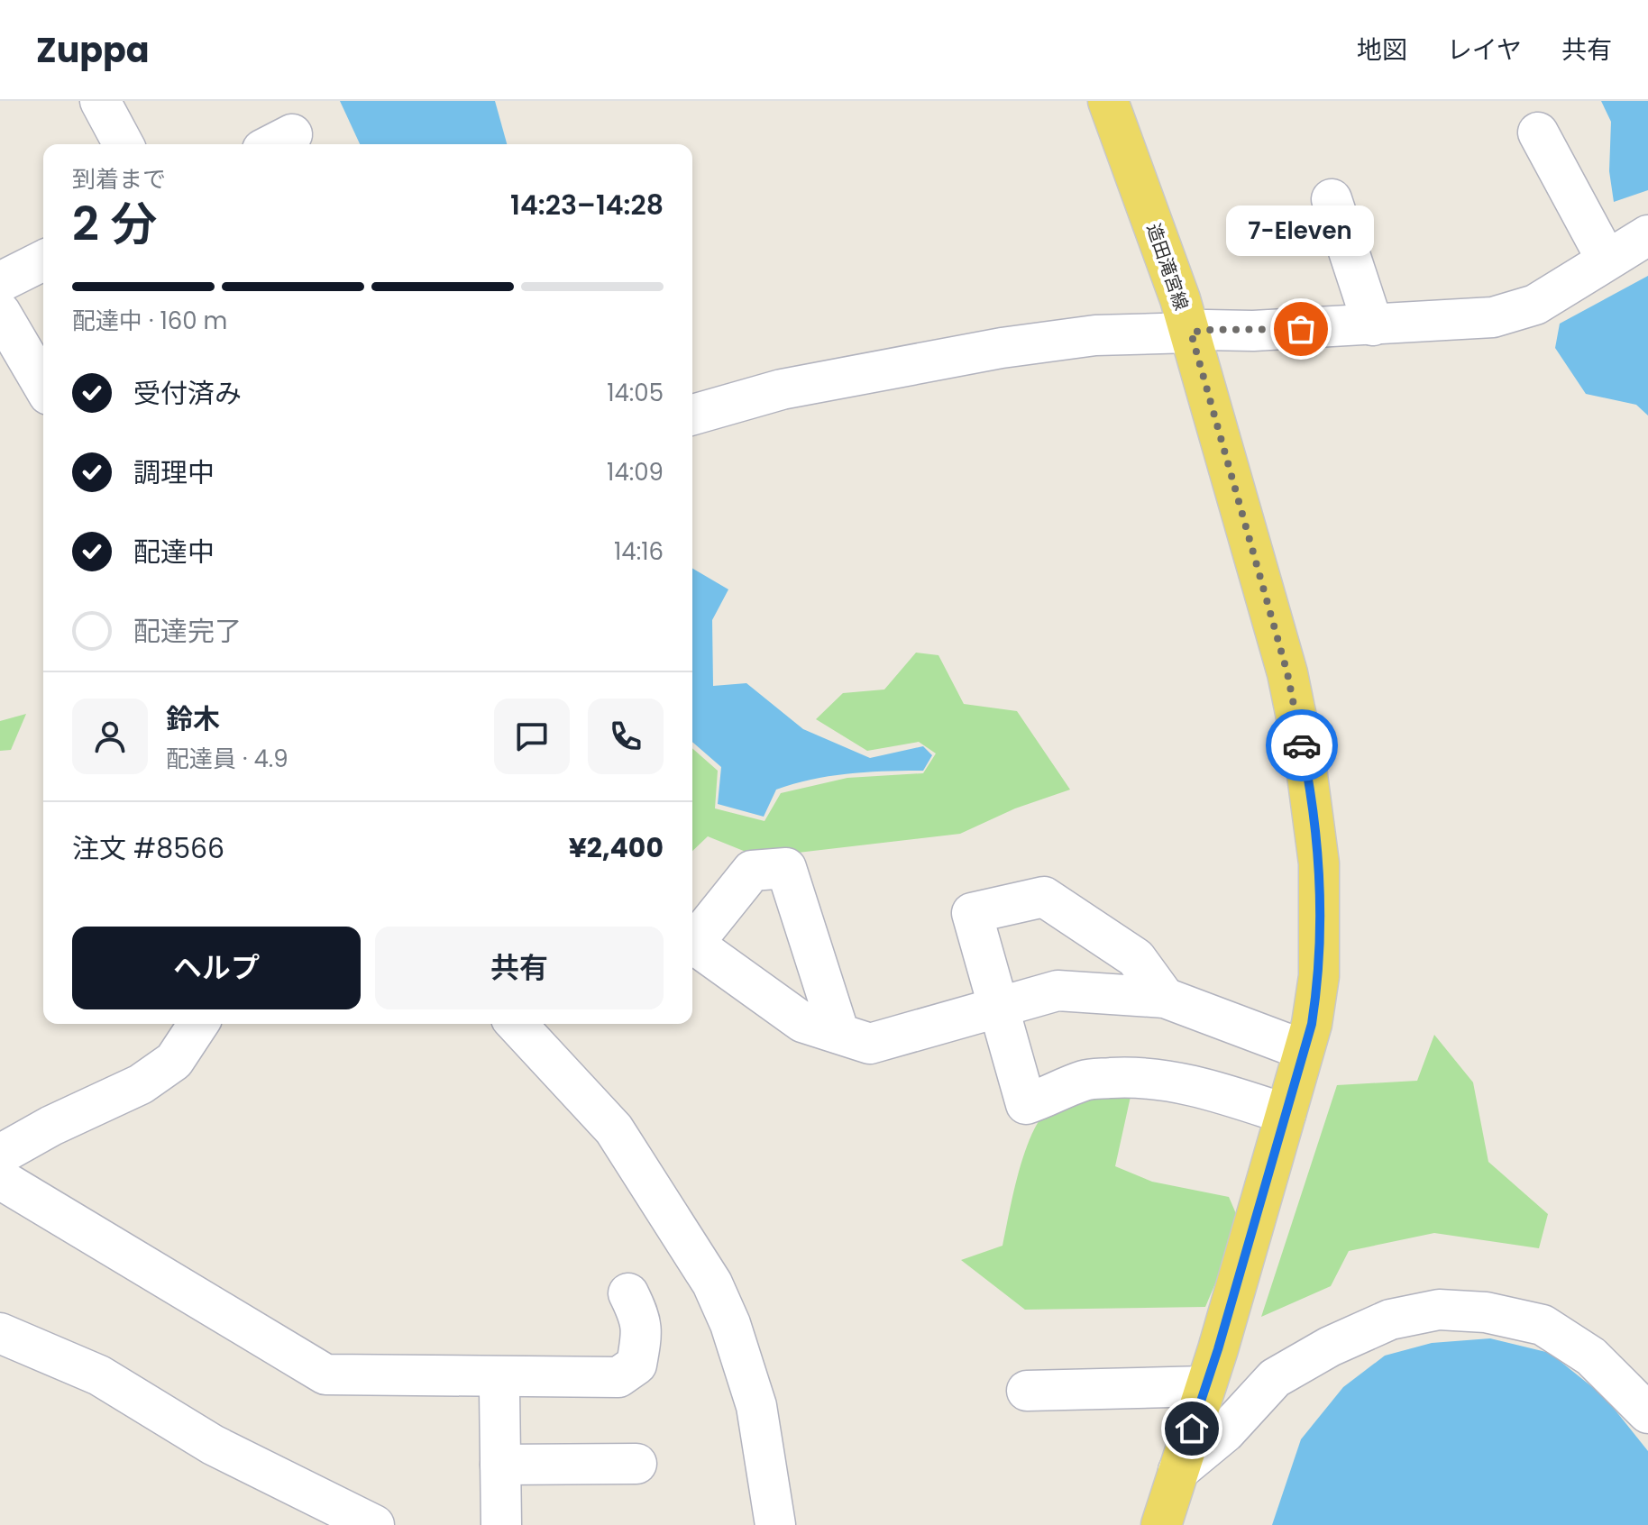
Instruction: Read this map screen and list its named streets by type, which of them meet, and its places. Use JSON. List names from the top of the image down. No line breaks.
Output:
{"streets":{"main road":["造田滝宮線"]},"places":["7-Eleven"],"page":{"header":"Zuppa","nav":["地図","レイヤ","共有"],"heading":["2 分","到着まで","14:23–14:28"],"panel":["鈴木","配達員 · 4.9","注文 #8566","¥2,400"],"bubble":"7-Eleven","bar":"配達中 · 160 m","list":[["受付済み","14:05"],["調理中","14:09"],["配達中","14:16"],"配達完了"],"buttons":["ヘルプ","共有"]}}
